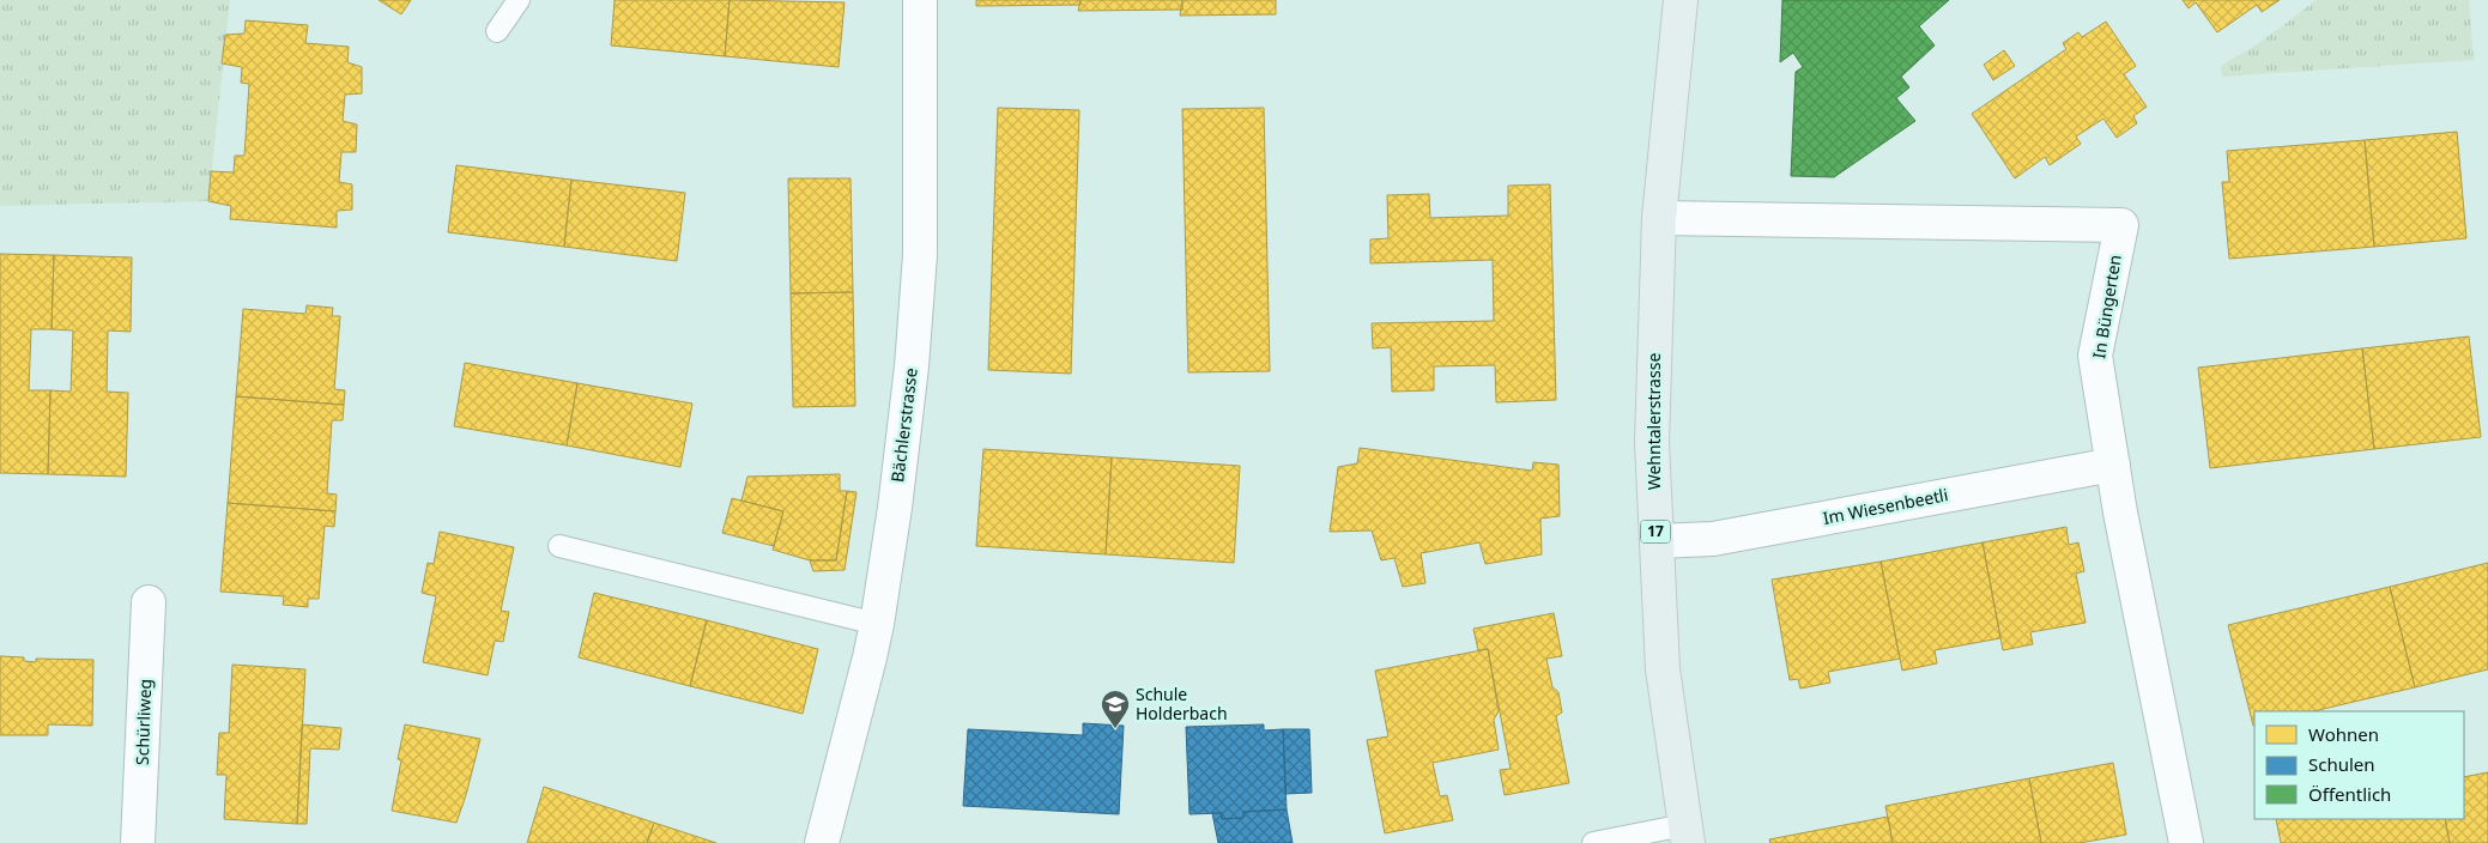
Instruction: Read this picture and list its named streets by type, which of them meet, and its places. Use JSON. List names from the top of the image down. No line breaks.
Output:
{"streets":{"main road":["Wehntalerstrasse","17"],"street":["In Büngerten","Bächlerstrasse","Im Wiesenbeetli","Schürliweg"]},"crossings":[["In Büngerten","Wehntalerstrasse"],["In Büngerten","Im Wiesenbeetli"],["Wehntalerstrasse","Im Wiesenbeetli"]],"places":{"school or university":["Schule Holderbach"]},"legend":["Wohnen","Schulen","Öffentlich"]}
